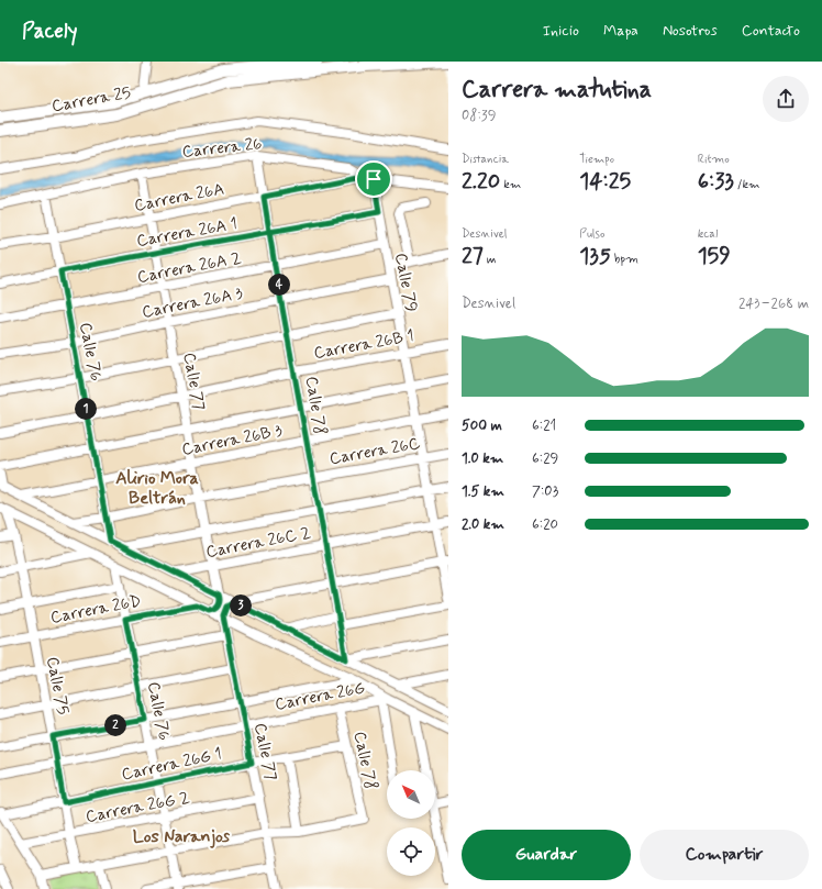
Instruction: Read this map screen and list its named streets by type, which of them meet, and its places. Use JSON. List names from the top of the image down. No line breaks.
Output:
{"streets":{"main road":["Carrera 25"],"street":["Carrera 26","Carrera 26A","Carrera 26A 1","Carrera 26A 2","Calle 79","Carrera 26A 3","Carrera 26B 1","Calle 76","Calle 77","Calle 78","Carrera 26B 3","Carrera 26C","Carrera 26C 2","Carrera 26D","Calle 75","Carrera 26G","Carrera 26G 1","Carrera 26G 2"]},"crossings":[["Carrera 26","Carrera 26A"],["Carrera 26","Calle 79"],["Carrera 26","Calle 76"],["Carrera 26","Calle 77"],["Carrera 26","Calle 78"],["Carrera 26A","Calle 76"],["Carrera 26A","Calle 77"],["Carrera 26A","Calle 78"],["Carrera 26A 1","Calle 79"],["Carrera 26A 1","Calle 76"],["Carrera 26A 1","Calle 77"],["Carrera 26A 1","Calle 78"],["Carrera 26A 2","Calle 79"],["Carrera 26A 2","Calle 76"],["Carrera 26A 2","Calle 77"],["Carrera 26A 2","Calle 78"],["Calle 79","Carrera 26A 3"],["Calle 79","Carrera 26B 1"],["Calle 79","Carrera 26B 3"],["Calle 79","Carrera 26C"],["Calle 79","Carrera 26C 2"],["Carrera 26A 3","Calle 76"],["Carrera 26A 3","Calle 77"],["Carrera 26A 3","Calle 78"],["Carrera 26B 1","Calle 76"],["Carrera 26B 1","Calle 77"],["Carrera 26B 1","Calle 78"],["Calle 76","Carrera 26B 3"],["Calle 76","Carrera 26C"],["Calle 76","Carrera 26D"],["Calle 76","Carrera 26G"],["Calle 76","Carrera 26G 1"],["Calle 76","Carrera 26G 2"],["Calle 77","Carrera 26B 3"],["Calle 77","Carrera 26C"],["Calle 77","Carrera 26C 2"],["Calle 77","Carrera 26G"],["Calle 77","Carrera 26G 1"],["Calle 77","Carrera 26G 2"],["Calle 78","Carrera 26B 3"],["Calle 78","Carrera 26C"],["Calle 78","Carrera 26C 2"],["Calle 78","Carrera 26G"],["Calle 78","Carrera 26G 1"],["Carrera 26D","Calle 75"],["Calle 75","Carrera 26G"],["Calle 75","Carrera 26G 1"],["Calle 75","Carrera 26G 2"]],"districts":["Alirio Mora Beltrán","Los Naranjos"],"north":"top left","page":{"header":"Pacely","nav":["Inicio","Mapa","Nosotros","Contacto"],"heading":["Carrera matutina","08:39"],"stats":[["Distancia","2.20 km"],["Tiempo","14:25"],["Ritmo","6:33 /km"],["Desnivel","27 m"],["Pulso","135 bpm"],["kcal","159"]],"pins":["4","1","3","2"],"chart":["Desnivel","243–268 m"],"list":[{"name":"500 m","note":"6:21"},{"name":"1.0 km","note":"6:29"},{"name":"1.5 km","note":"7:03"},{"name":"2.0 km","note":"6:20"}],"buttons":["Guardar","Compartir"]}}
